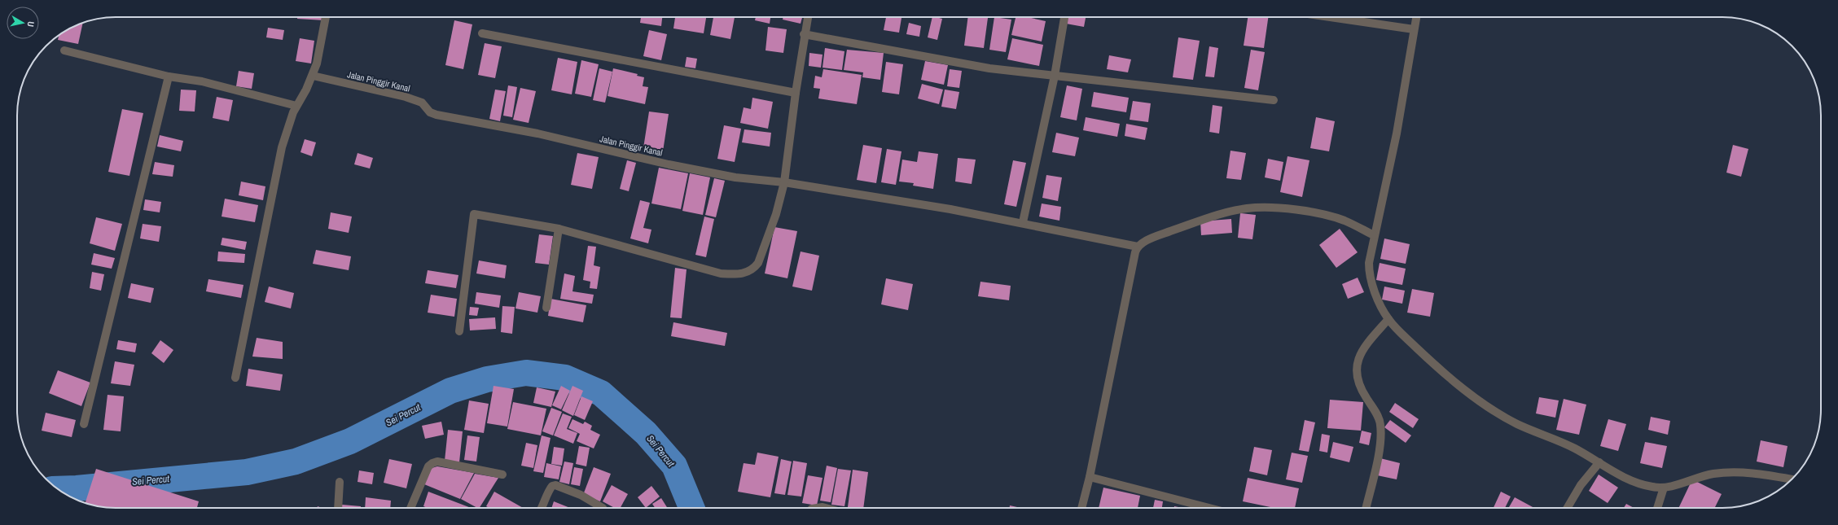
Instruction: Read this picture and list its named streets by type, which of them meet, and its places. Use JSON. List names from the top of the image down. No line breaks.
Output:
{"streets":{"street":["Jalan Pinggir Kanal"]},"water":["Sei Percut"],"north":"right"}
